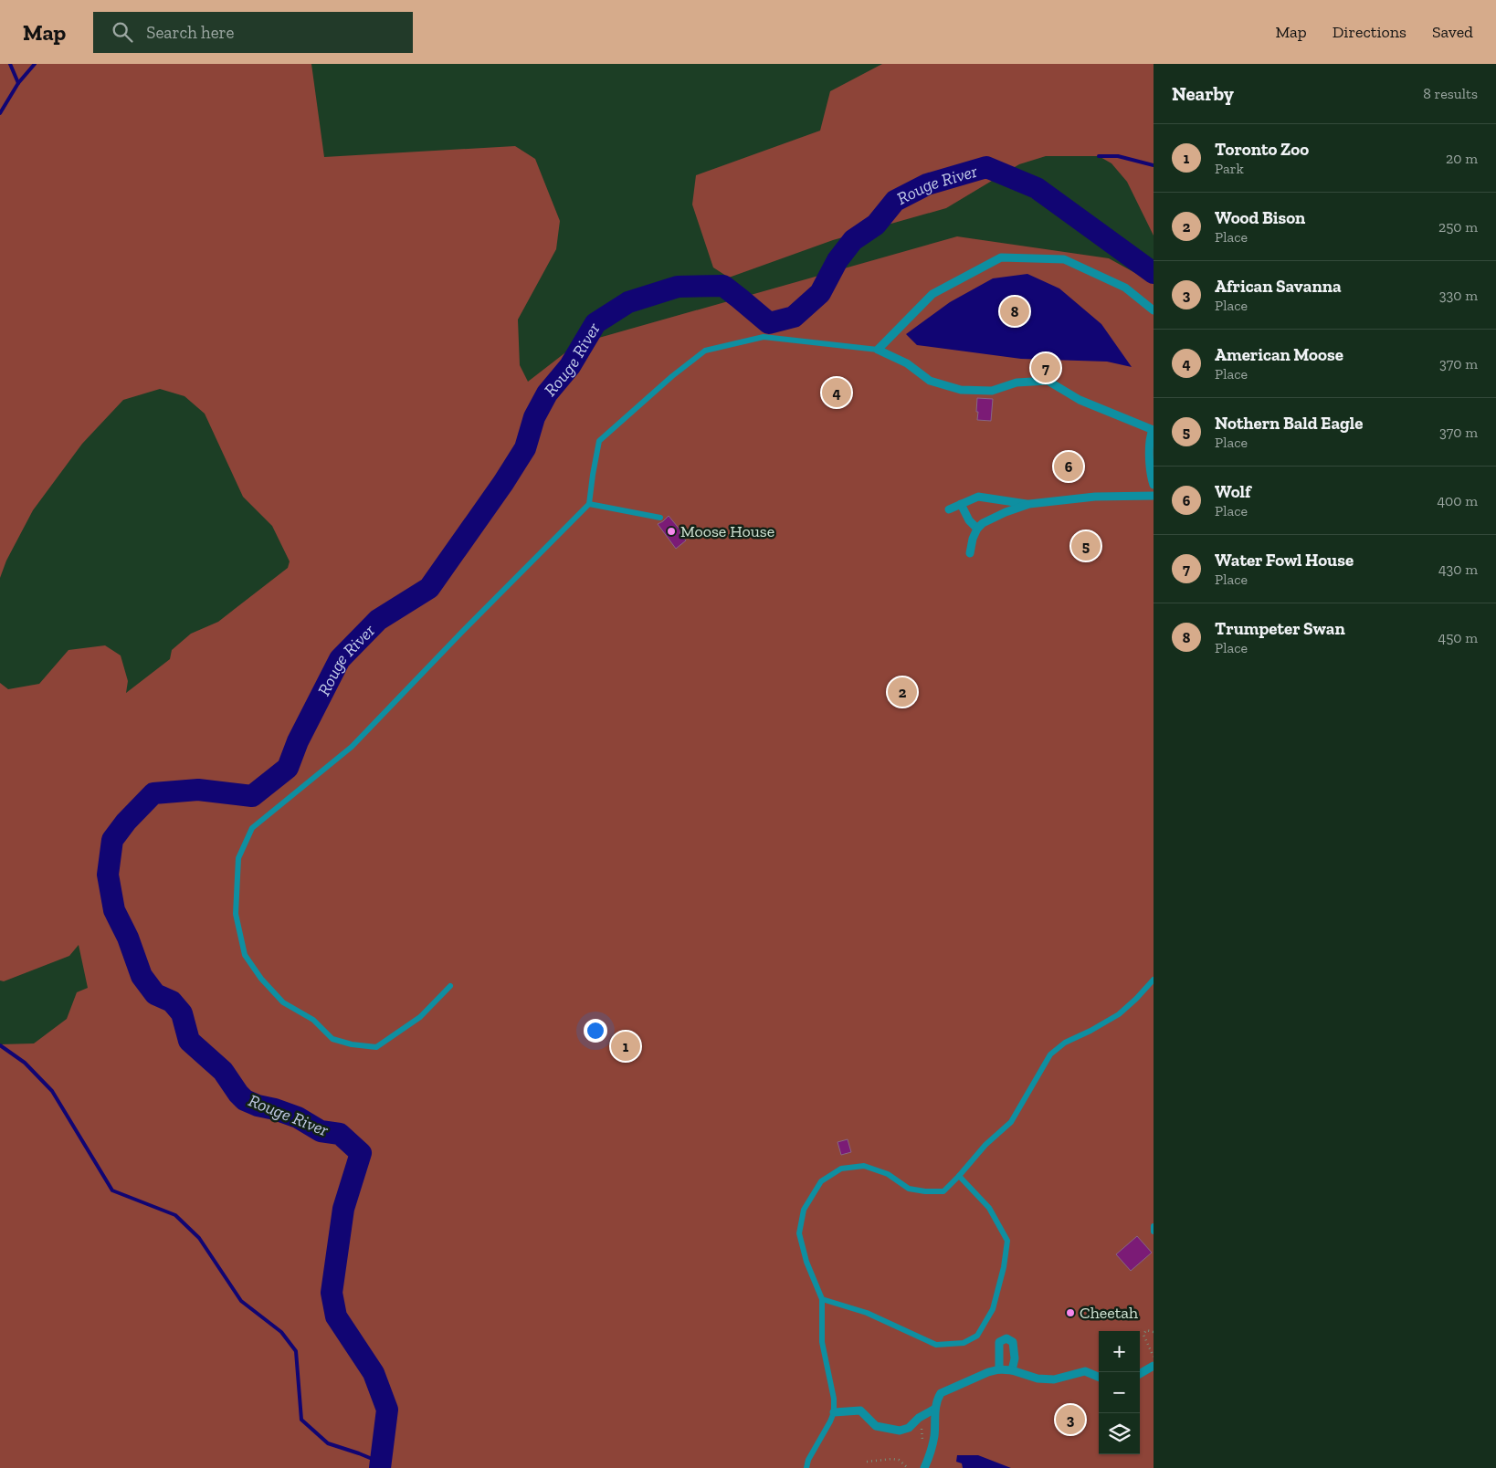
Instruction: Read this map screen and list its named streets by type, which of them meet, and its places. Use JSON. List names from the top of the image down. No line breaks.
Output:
{"water":["Rouge River"],"places":["Moose House","Cheetah"],"page":{"header":"Map","search":"Search here","nav":["Map","Directions","Saved"],"heading":["Nearby","8 results"],"list":[{"mark":"1","name":"Toronto Zoo","note":"Park","value":"20 m"},{"mark":"2","name":"Wood Bison","note":"Place","value":"250 m"},{"mark":"3","name":"African Savanna","note":"Place","value":"330 m"},{"mark":"4","name":"American Moose","note":"Place","value":"370 m"},{"mark":"5","name":"Nothern Bald Eagle","note":"Place","value":"370 m"},{"mark":"6","name":"Wolf","note":"Place","value":"400 m"},{"mark":"7","name":"Water Fowl House","note":"Place","value":"430 m"},{"mark":"8","name":"Trumpeter Swan","note":"Place","value":"450 m"}],"pins":["8","7","4","6","5","2","1","3"],"map_buttons":["+","−"]}}
